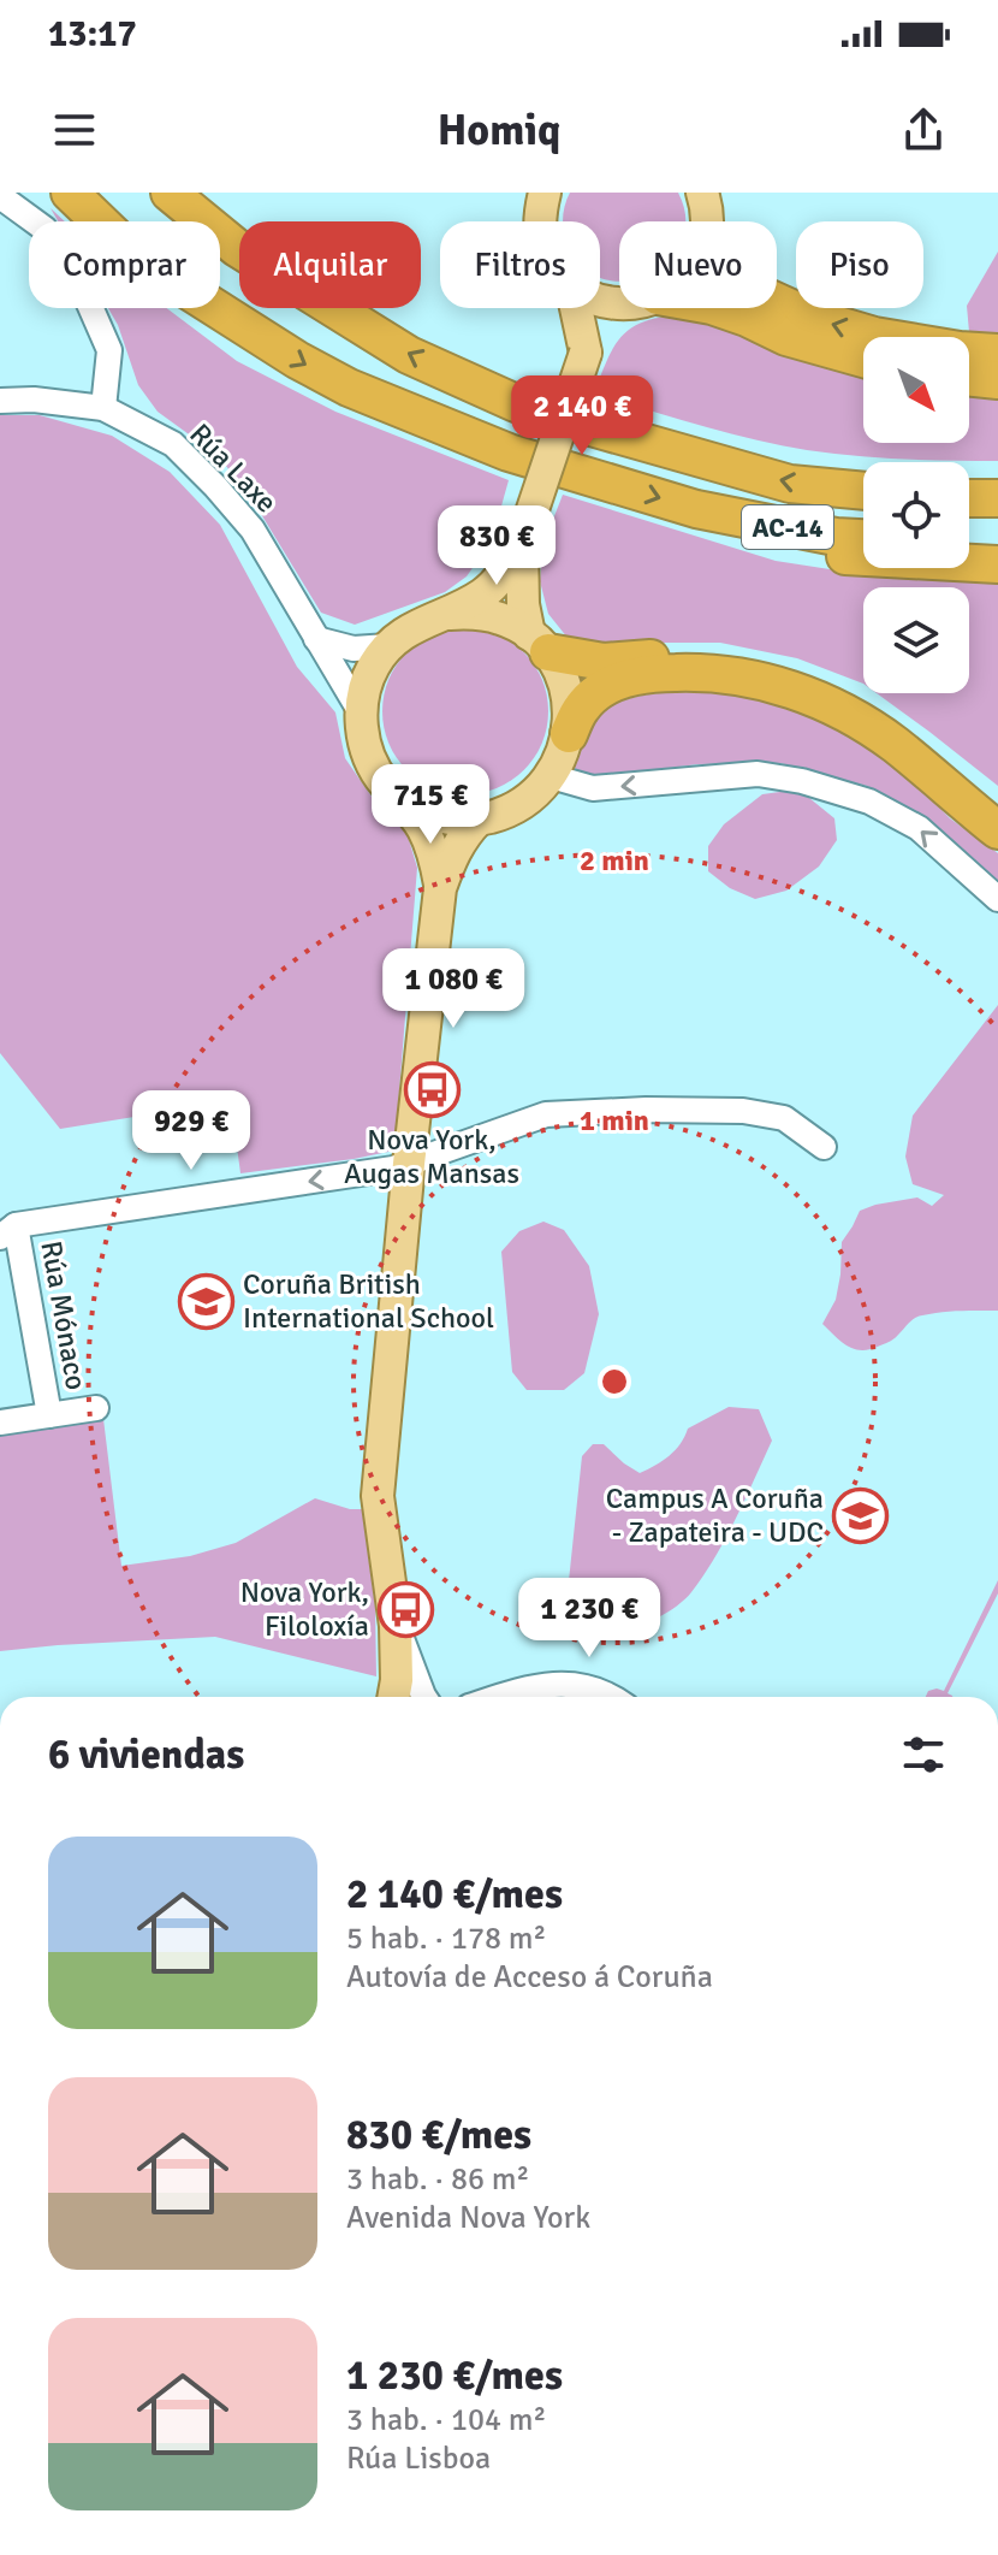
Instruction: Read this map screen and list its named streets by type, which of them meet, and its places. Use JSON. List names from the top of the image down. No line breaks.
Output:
{"streets":{"highway":["AC-14"],"street":["Rúa Laxe","Rúa Mónaco"]},"places":{"bus stop":["Nova York, Augas Mansas","Nova York, Filoloxía"],"school or university":["Coruña British International School","Campus A Coruña - Zapateira - UDC"]},"north":"bottom right","page":{"status":"13:17","header":"Homiq","chip":["Comprar","Alquilar","Filtros","Nuevo","Piso"],"price":["2 140 €","830 €","715 €","1 080 €","929 €","1 230 €"],"heading":"6 viviendas","list":[{"name":"2 140 €/mes","note":"5 hab. · 178 m² · Autovía de Acceso á Coruña"},{"name":"830 €/mes","note":"3 hab. · 86 m² · Avenida Nova York"},{"name":"1 230 €/mes","note":"3 hab. · 104 m² · Rúa Lisboa"}]},"rings":["2 min","1 min"]}
